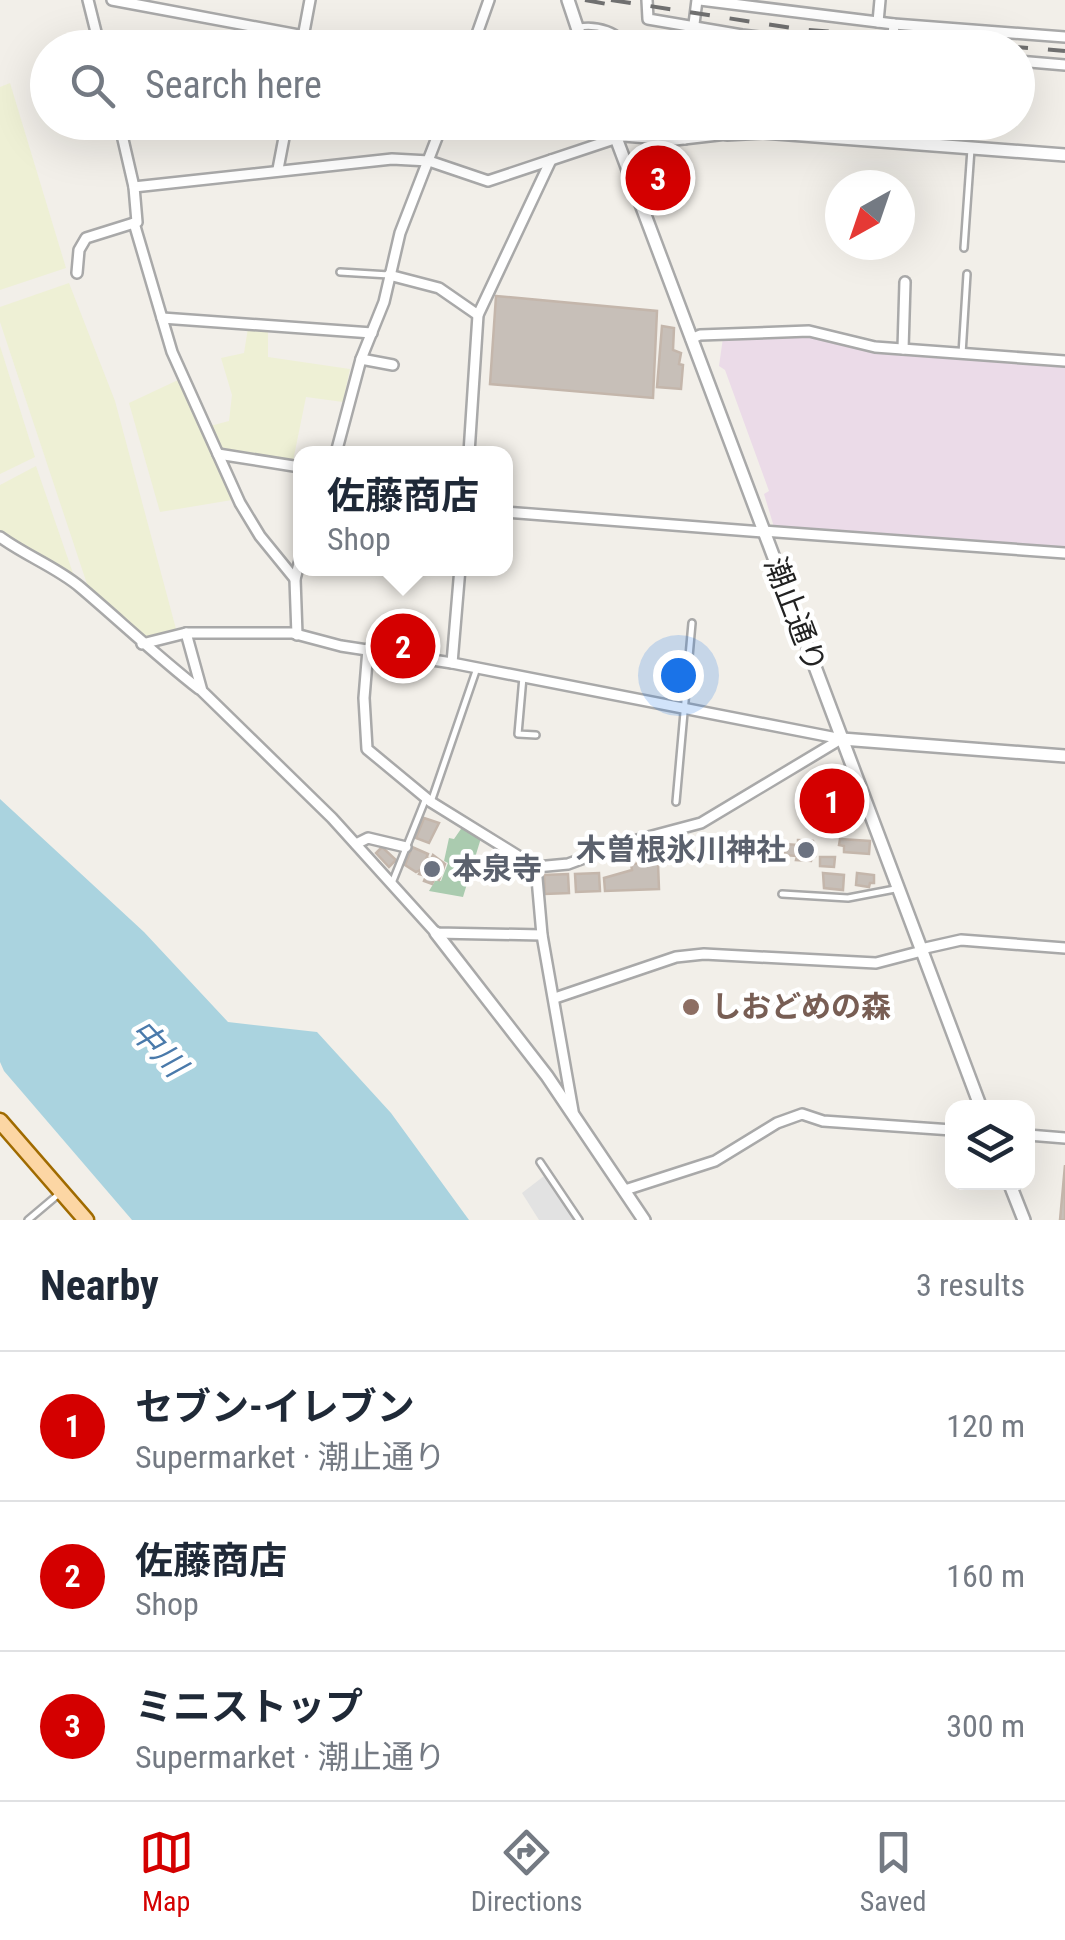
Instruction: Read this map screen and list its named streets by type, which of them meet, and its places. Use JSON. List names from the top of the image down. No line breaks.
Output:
{"streets":{"street":["潮止通り"]},"water":["中川"],"places":["木曽根氷川神社","本泉寺","しおどめの森"],"north":"bottom left","page":{"search":"Search here","pins":["3","2","1"],"popup":["佐藤商店","Shop"],"heading":["Nearby","3 results"],"list":[{"mark":"1","name":"セブン-イレブン","note":"Supermarket · 潮止通り","value":"120 m"},{"mark":"2","name":"佐藤商店","note":"Shop","value":"160 m"},{"mark":"3","name":"ミニストップ","note":"Supermarket · 潮止通り","value":"300 m"}],"nav":["Map","Directions","Saved"]}}
